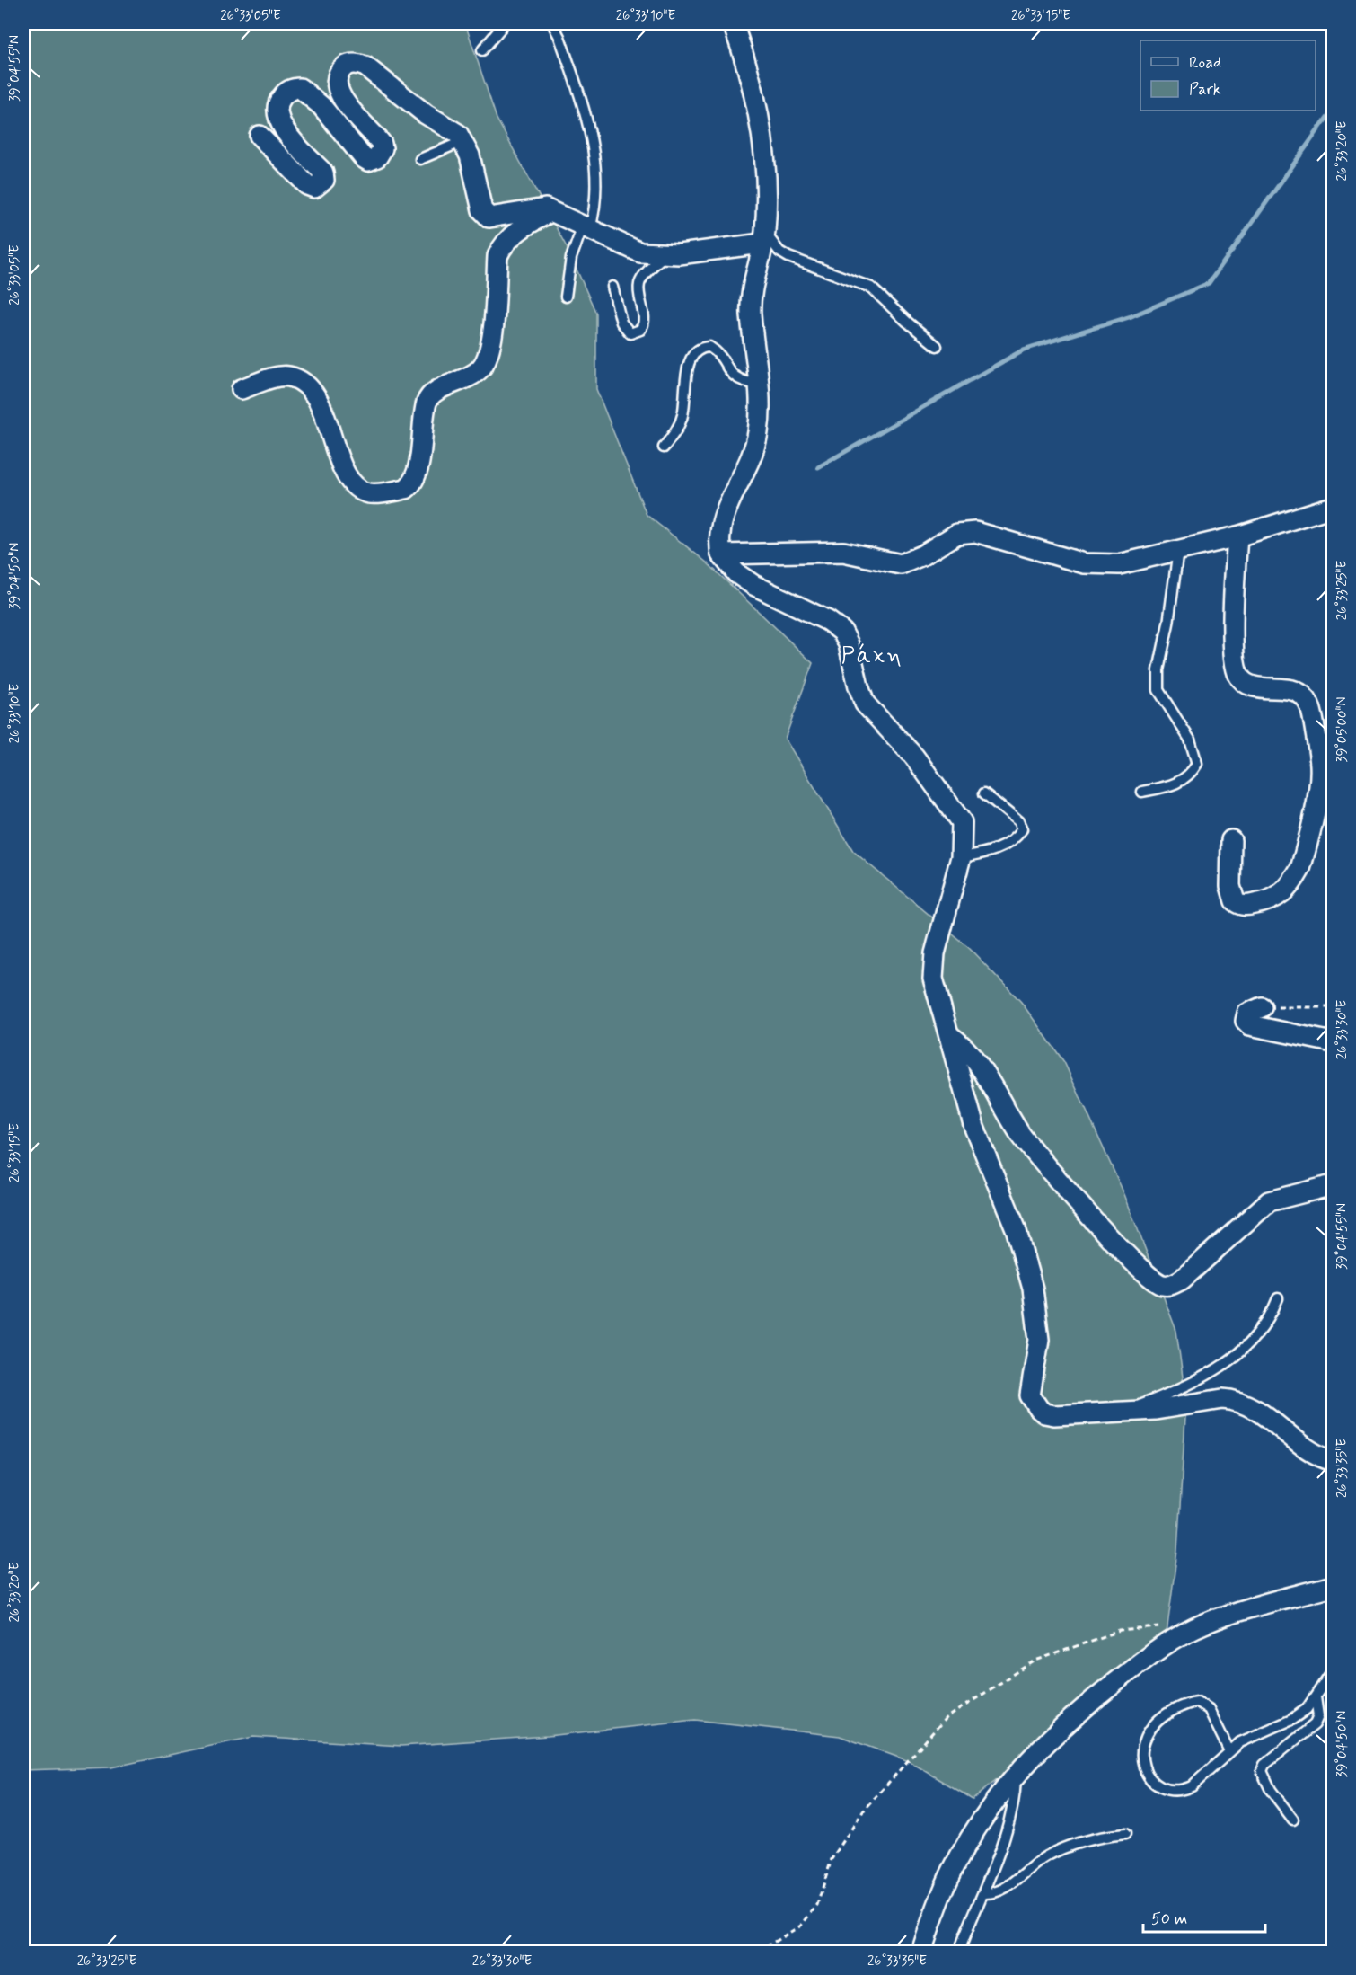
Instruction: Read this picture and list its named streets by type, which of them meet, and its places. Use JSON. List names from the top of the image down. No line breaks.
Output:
{"districts":["Ράχη"],"legend":["Road","Park"],"scale_bar":"50 m","coordinates":["26°33'05\"E","26°33'10\"E","26°33'15\"E","39°04'55\"N","26°33'20\"E","39°04'50\"N","26°33'25\"E","39°05'00\"N","26°33'30\"E","26°33'35\"E"]}
